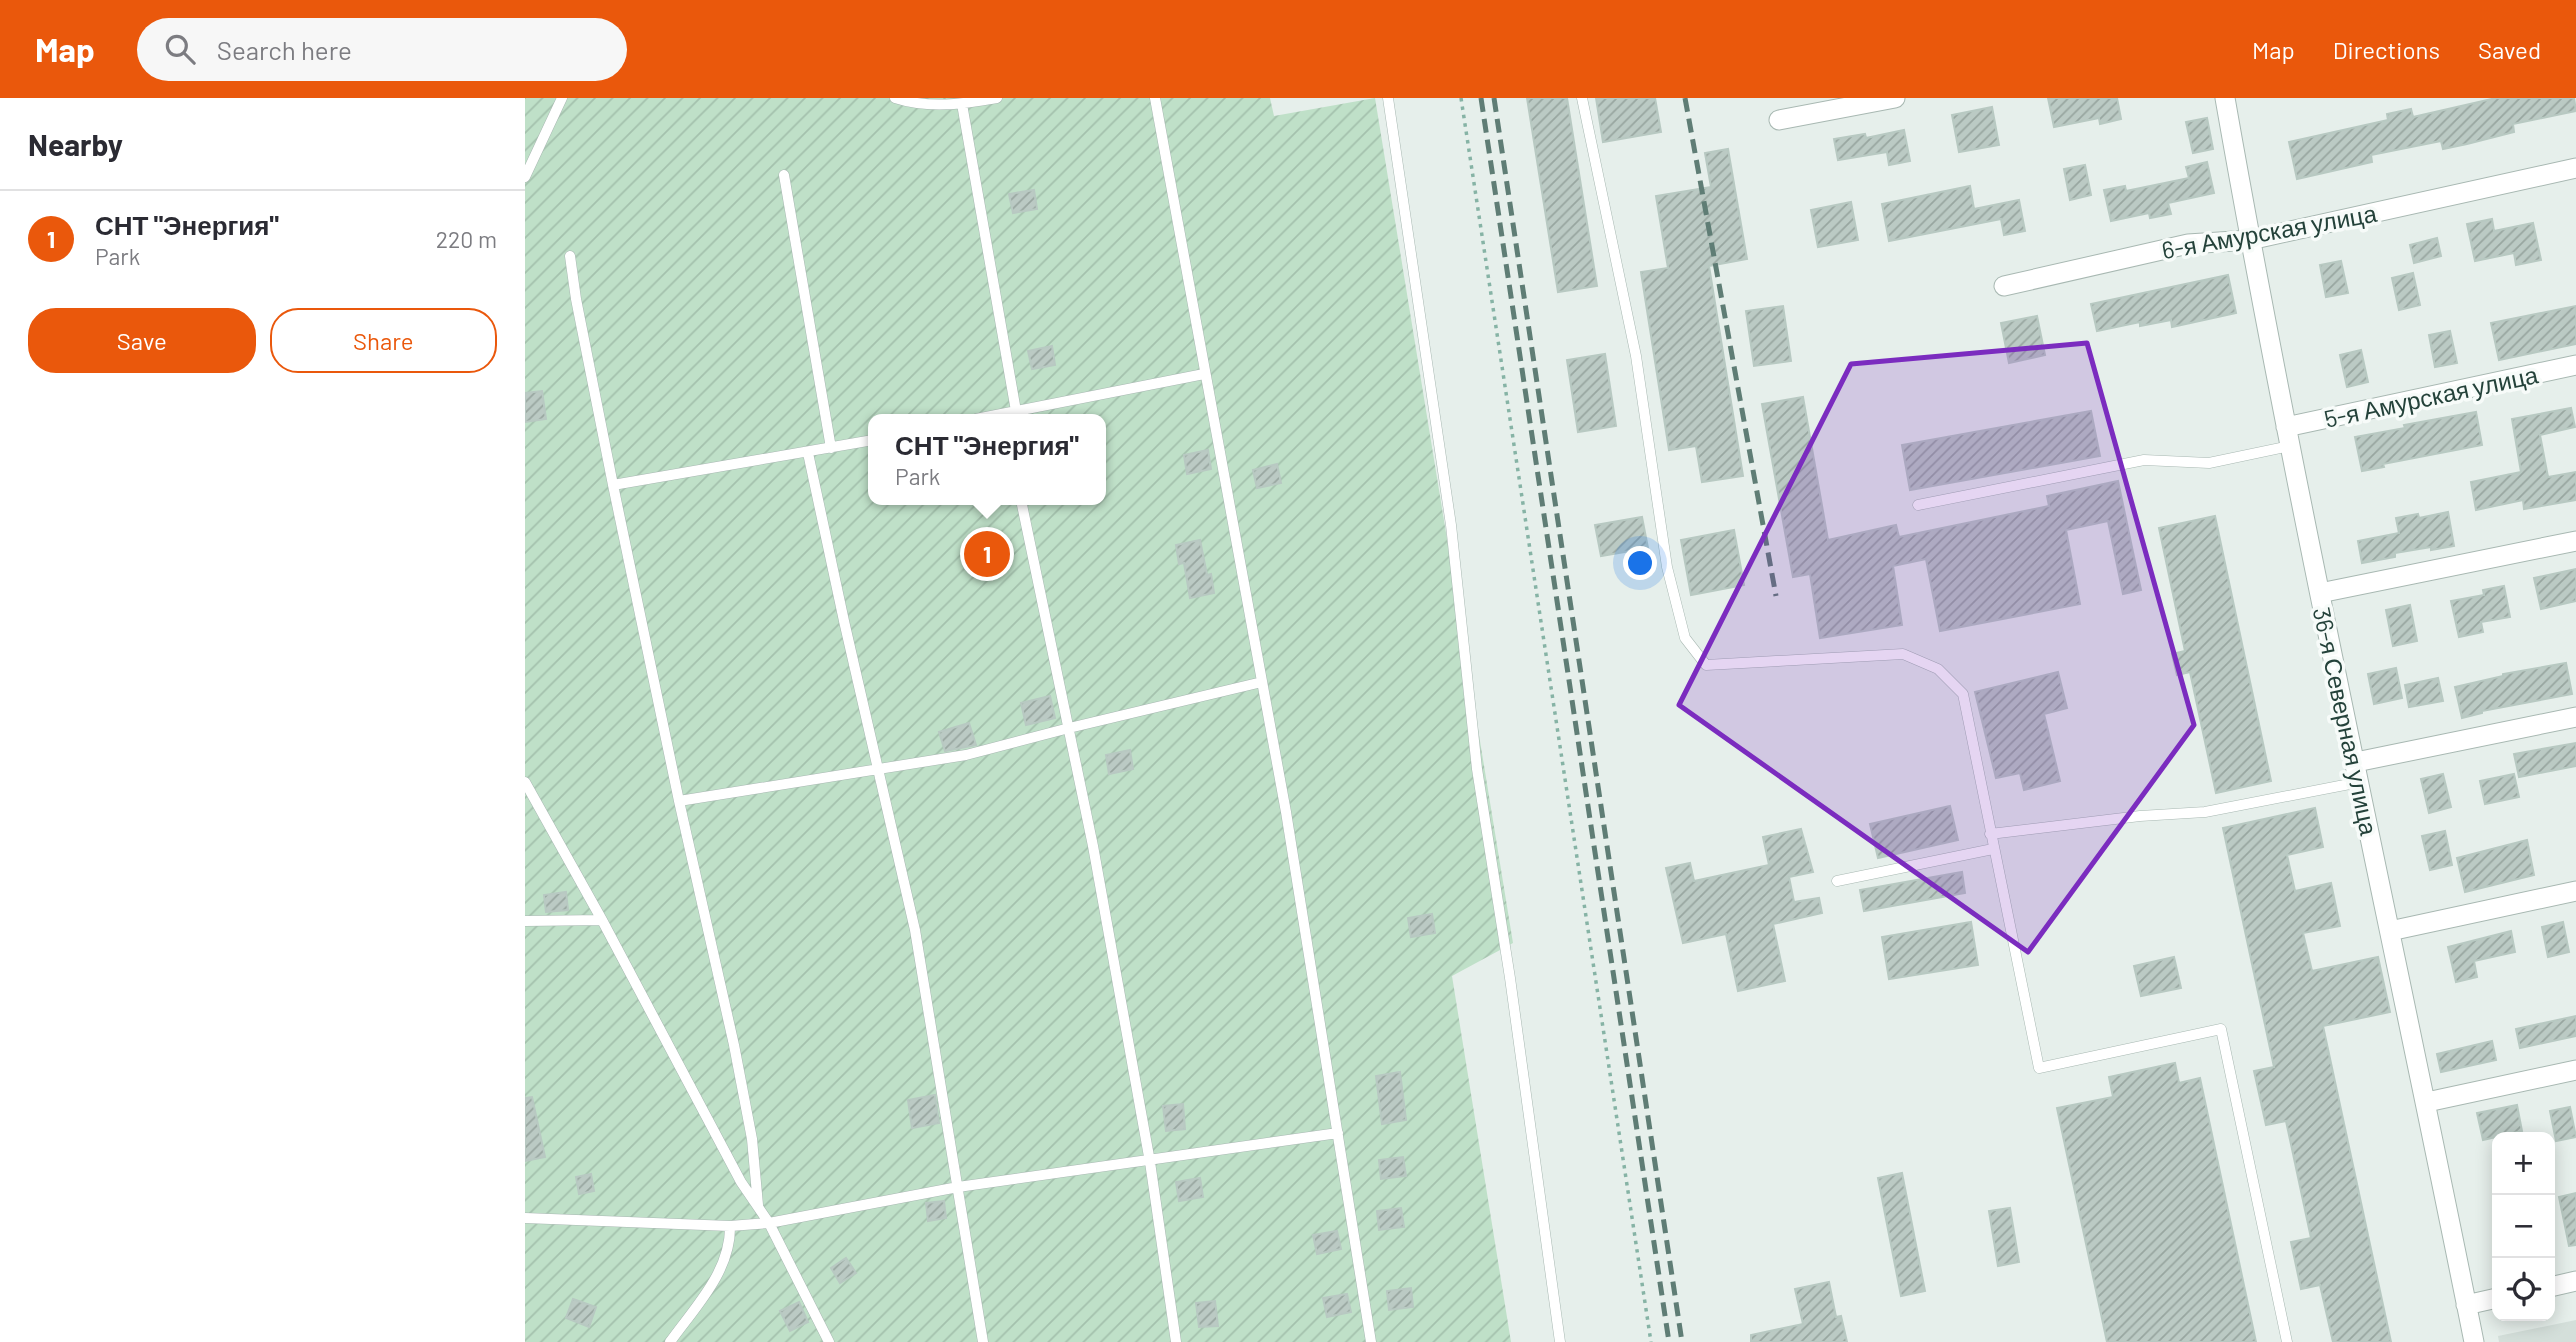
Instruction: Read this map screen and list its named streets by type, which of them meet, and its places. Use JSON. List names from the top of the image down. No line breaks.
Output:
{"streets":{"street":["6-я Амурская улица","5-я Амурская улица","36-я Северная улица"]},"crossings":[["6-я Амурская улица","36-я Северная улица"],["5-я Амурская улица","36-я Северная улица"]],"page":{"header":"Map","search":"Search here","nav":["Map","Directions","Saved"],"heading":"Nearby","list":[{"mark":"1","name":"СНТ \"Энергия\"","note":"Park","value":"220 m"}],"buttons":["Save","Share"],"popup":["СНТ \"Энергия\"","Park"],"pins":"1","map_buttons":["+","−"]}}
